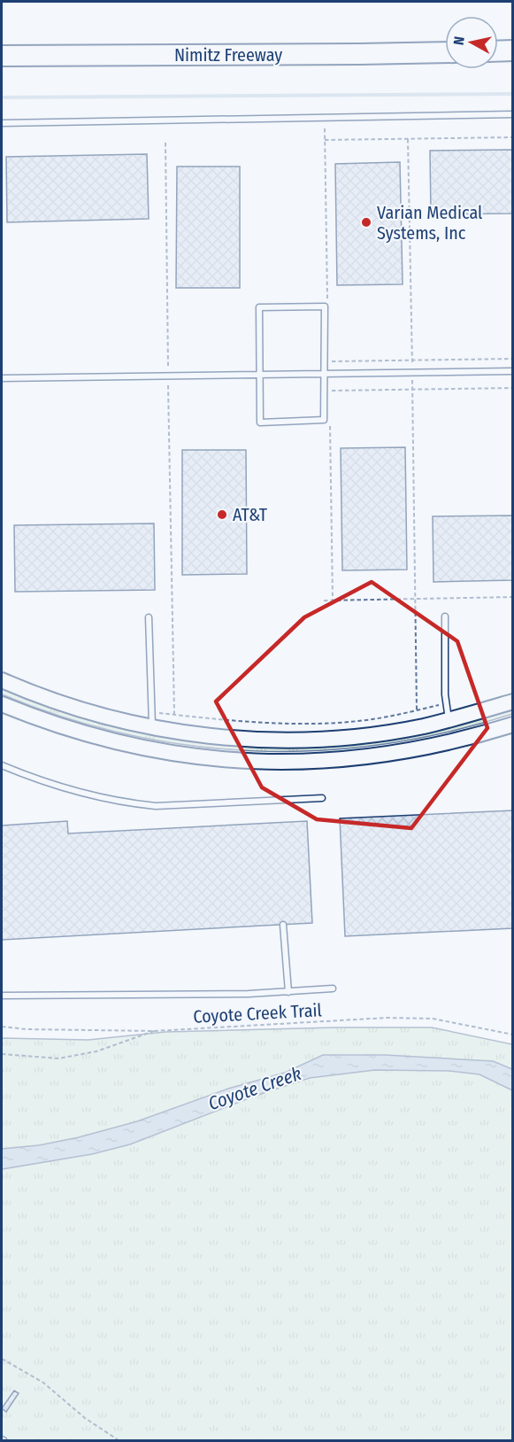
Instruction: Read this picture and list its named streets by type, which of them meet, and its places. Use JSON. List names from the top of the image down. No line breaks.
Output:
{"streets":{"highway":["Nimitz Freeway"],"path":["Coyote Creek Trail"]},"water":["Coyote Creek"],"places":["Varian Medical Systems, Inc","AT&T"],"north":"left"}
